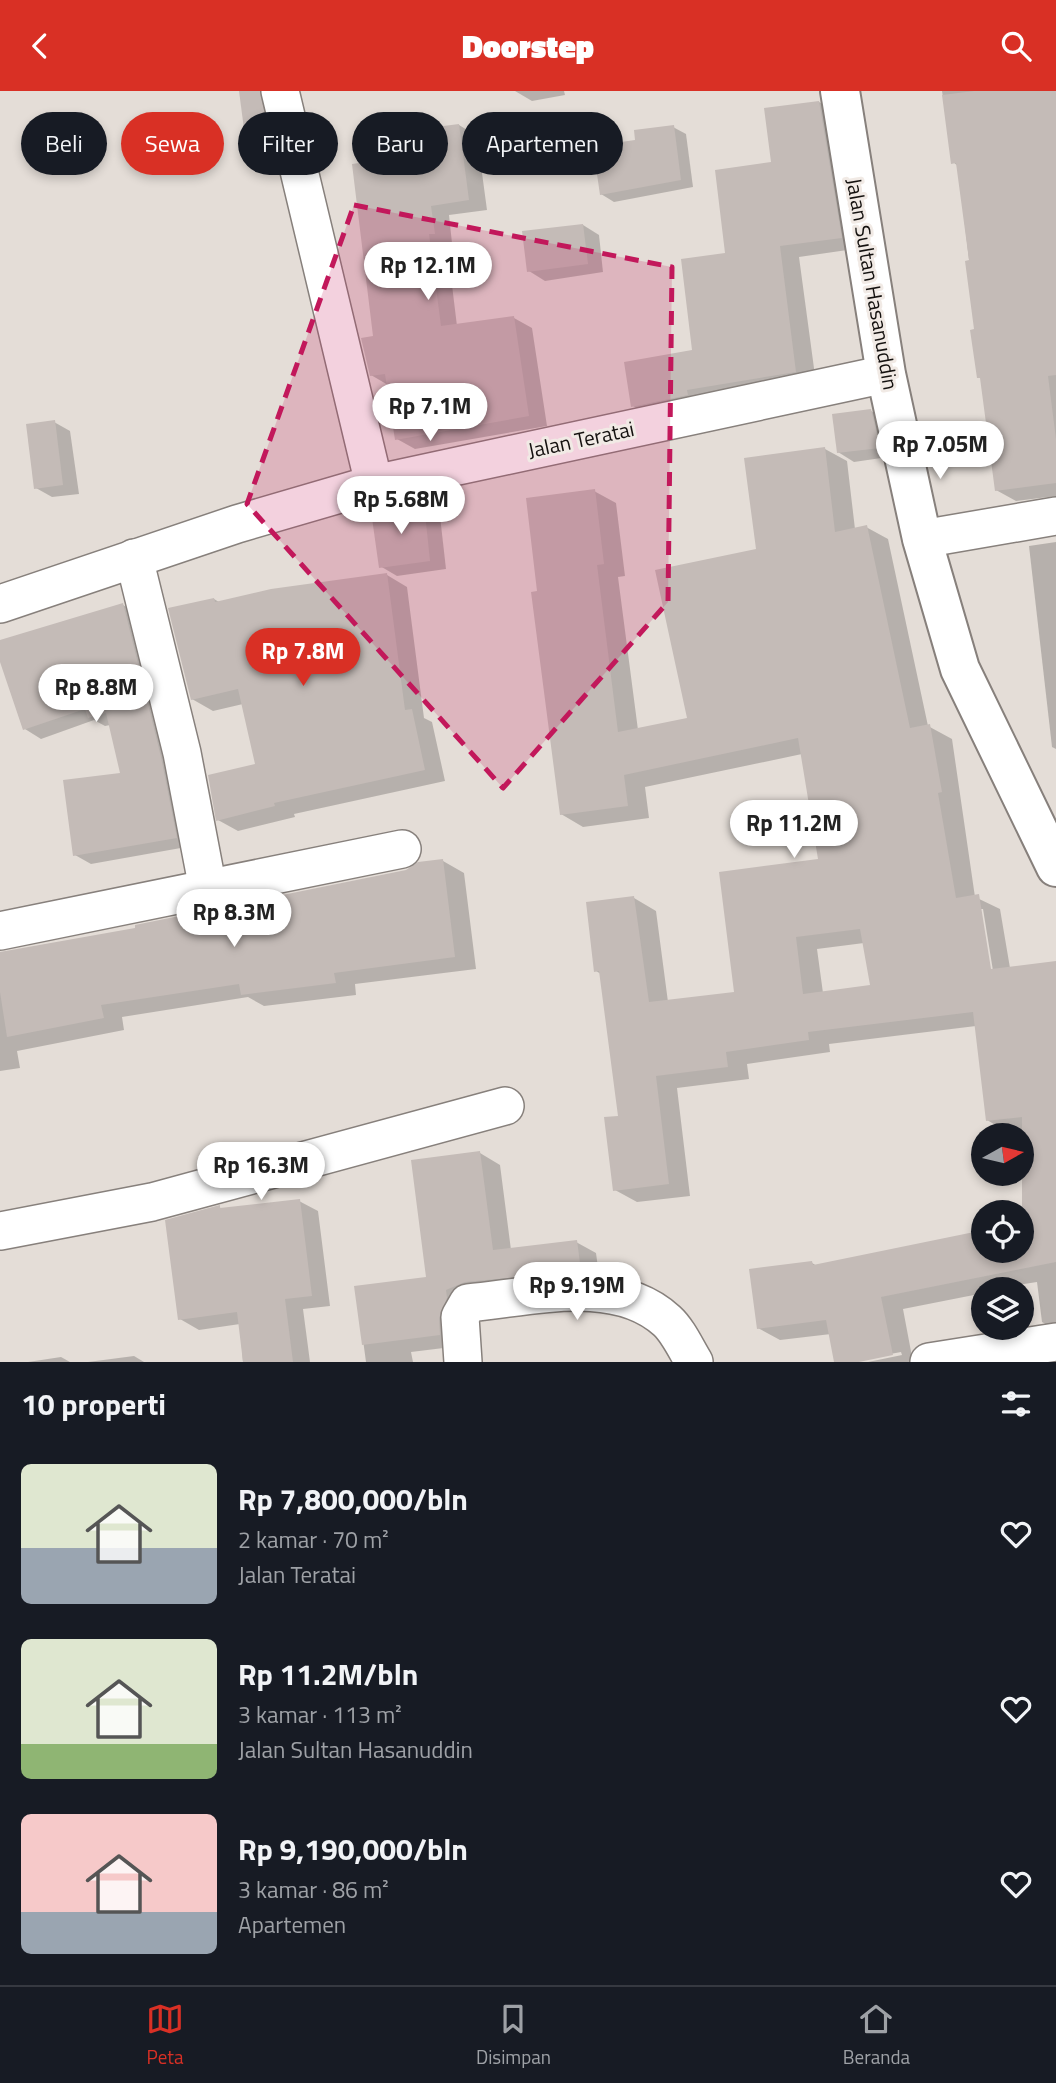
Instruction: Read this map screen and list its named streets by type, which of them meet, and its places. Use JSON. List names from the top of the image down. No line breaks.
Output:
{"streets":{"street":["Jalan Sultan Hasanuddin","Jalan Teratai"]},"crossings":[["Jalan Sultan Hasanuddin","Jalan Teratai"]],"north":"right","page":{"header":"Doorstep","chip":["Beli","Sewa","Filter","Baru","Apartemen"],"price":["Rp 12.1M","Rp 7.1M","Rp 7.05M","Rp 5.68M","Rp 7.8M","Rp 8.8M","Rp 11.2M","Rp 8.3M","Rp 16.3M","Rp 9.19M"],"heading":"10 properti","list":[{"name":"Rp 7,800,000/bln","note":"2 kamar · 70 m² · Jalan Teratai"},{"name":"Rp 11.2M/bln","note":"3 kamar · 113 m² · Jalan Sultan Hasanuddin"},{"name":"Rp 9,190,000/bln","note":"3 kamar · 86 m² · Apartemen"}],"tabs":["Peta","Disimpan","Beranda"]}}
